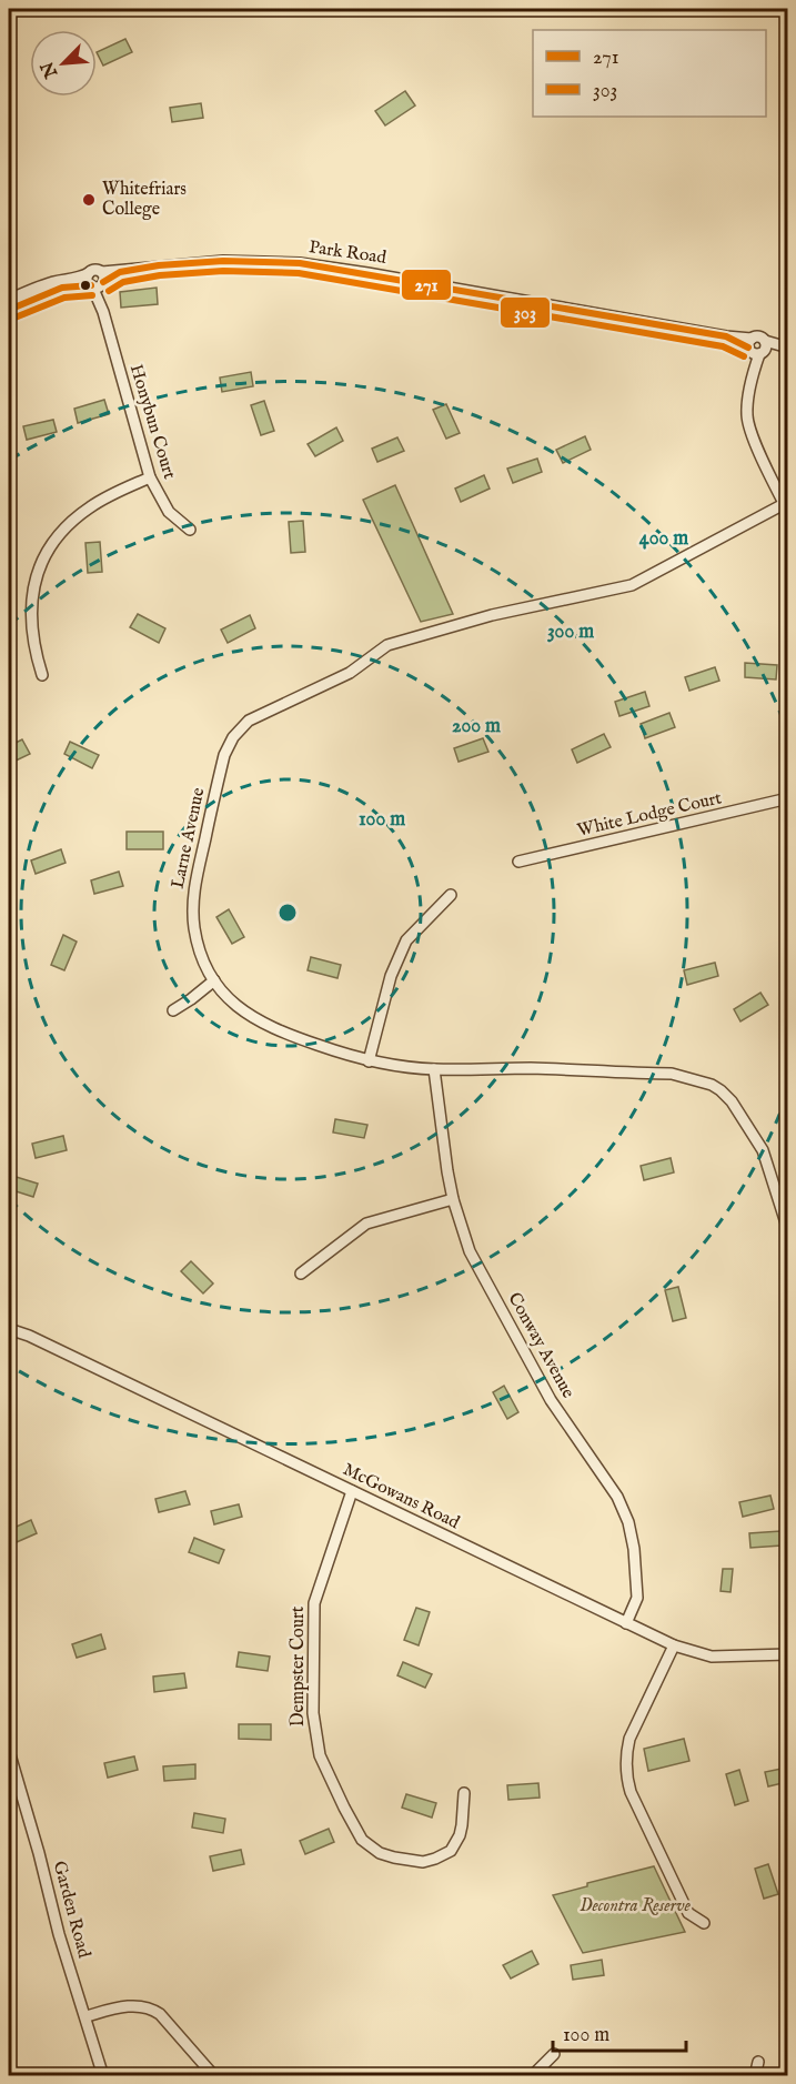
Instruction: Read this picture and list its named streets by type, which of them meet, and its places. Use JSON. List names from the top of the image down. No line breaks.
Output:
{"streets":{"street":["Park Road","Honybun Court","White Lodge Court","Larne Avenue","Conway Avenue","McGowans Road","Dempster Court","Garden Road"]},"crossings":[["Park Road","Honybun Court"],["Park Road","Larne Avenue"],["Larne Avenue","Conway Avenue"],["Conway Avenue","McGowans Road"],["McGowans Road","Dempster Court"]],"parks":["Decontra Reserve"],"places":["Whitefriars College"],"lines":["transit line 271","transit line 303"],"legend":["271","303"],"scale_bar":"100 m","north":"bottom left","rings":["400 m","300 m","200 m","100 m"]}
